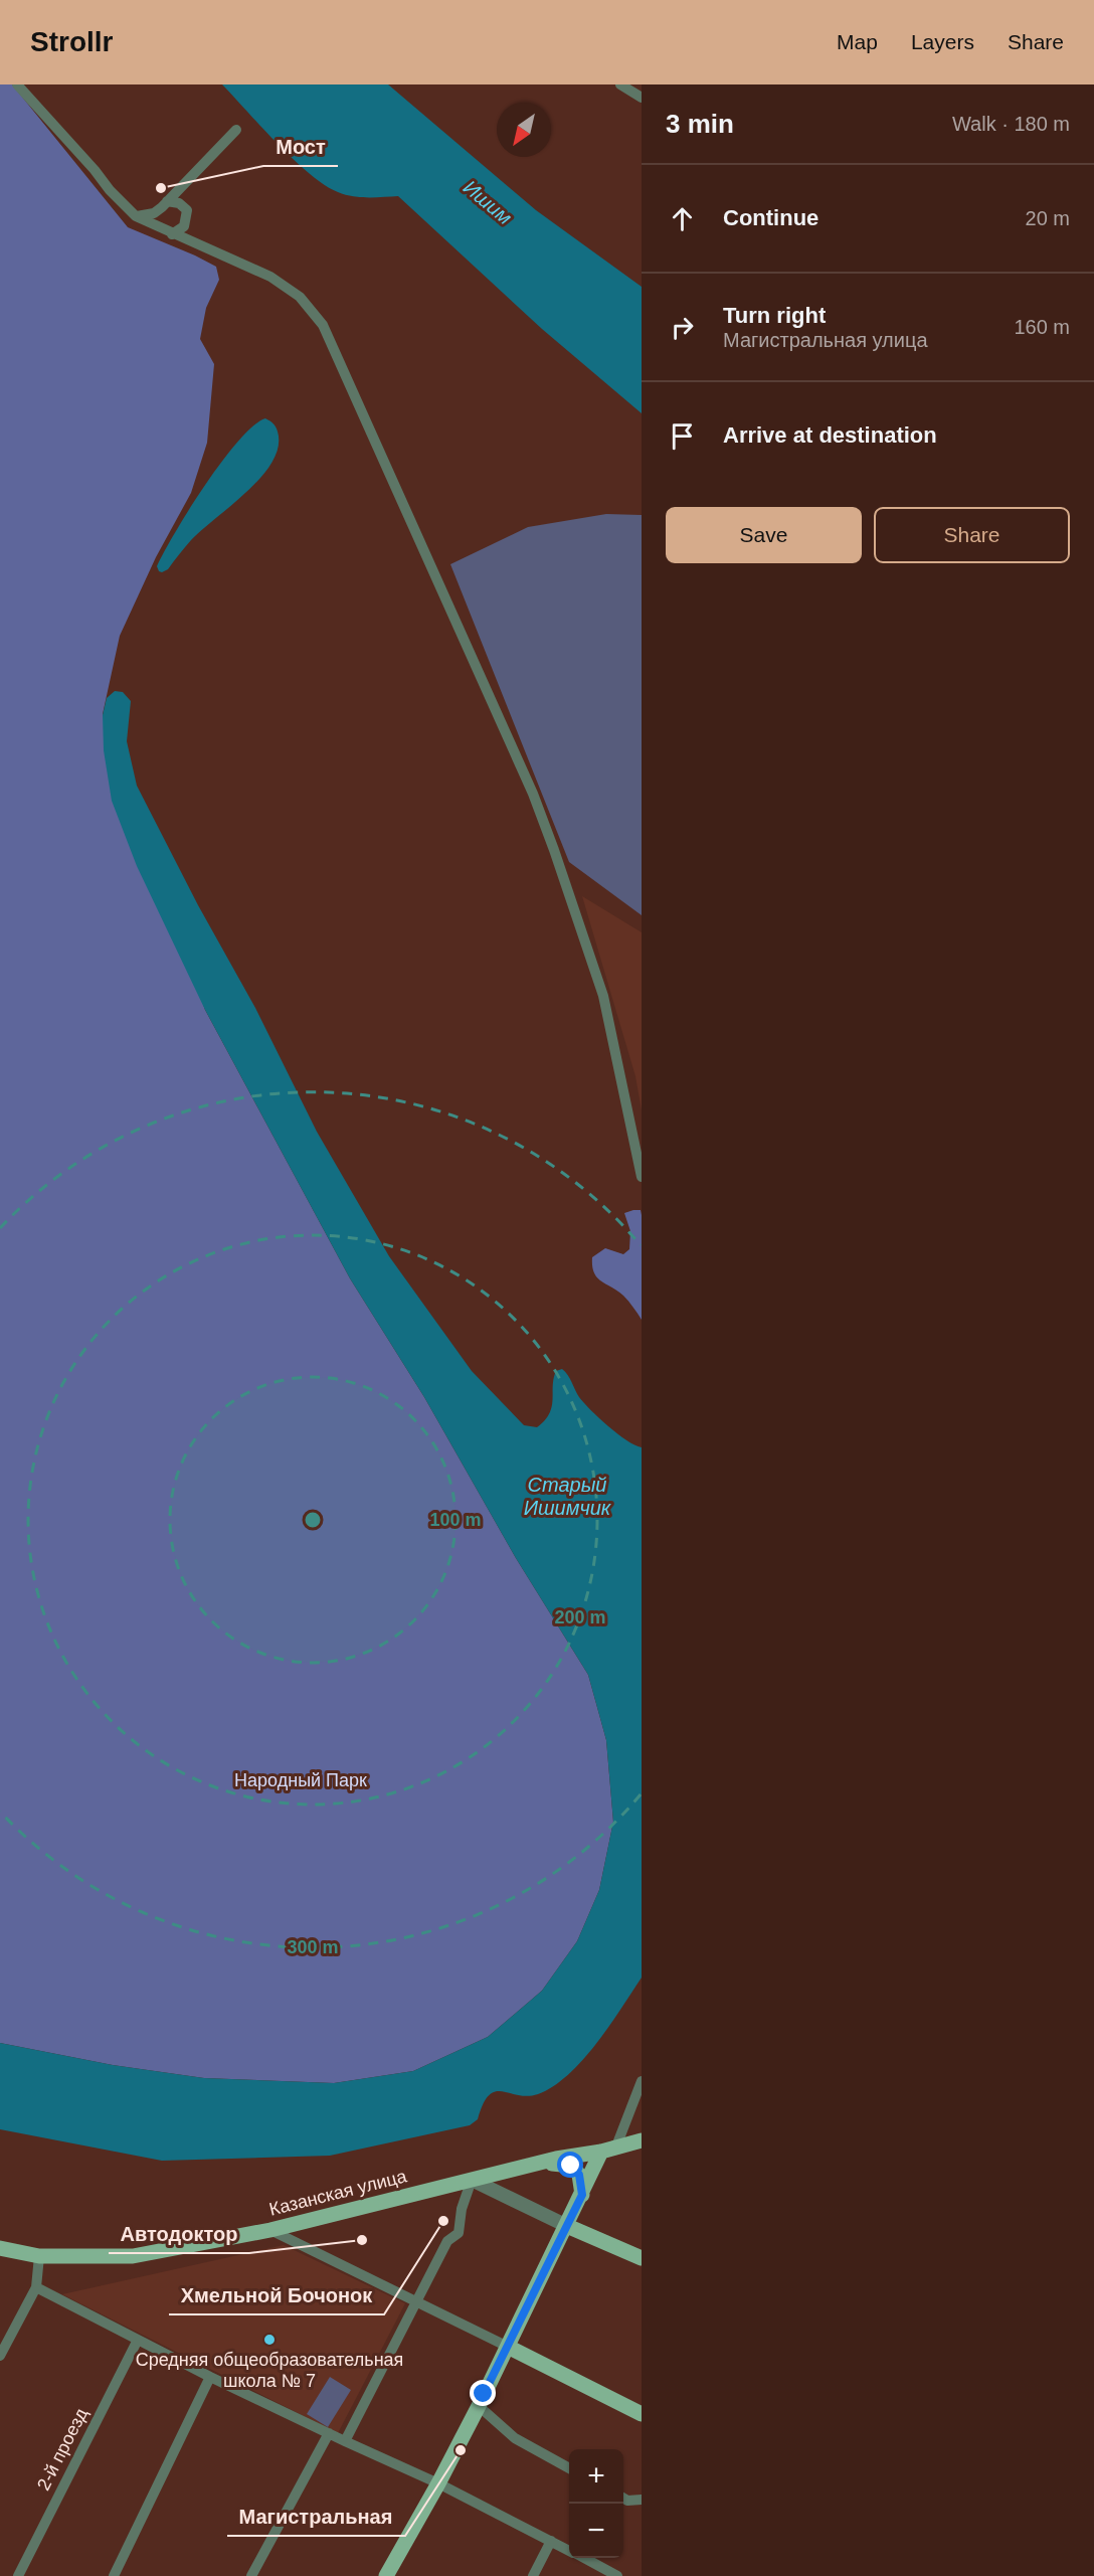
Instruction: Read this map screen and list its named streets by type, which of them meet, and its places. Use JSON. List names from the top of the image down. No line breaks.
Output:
{"streets":{"main road":["Казанская улица"],"street":["2-й проезд"]},"water":["Ишим","Старый Ишимчик"],"parks":["Народный Парк"],"places":["Мост","Хмельной Бочонок","Автодоктор","Средняя общеобразовательная школа № 7","Магистральная"],"north":"bottom left","page":{"header":"Strollr","nav":["Map","Layers","Share"],"heading":["3 min","Walk · 180 m"],"list":[["Continue","20 m"],["Turn right","Магистральная улица","160 m"],"Arrive at destination"],"buttons":["Save","Share"],"map_buttons":["+","−"]},"rings":["100 m","200 m","300 m"]}
